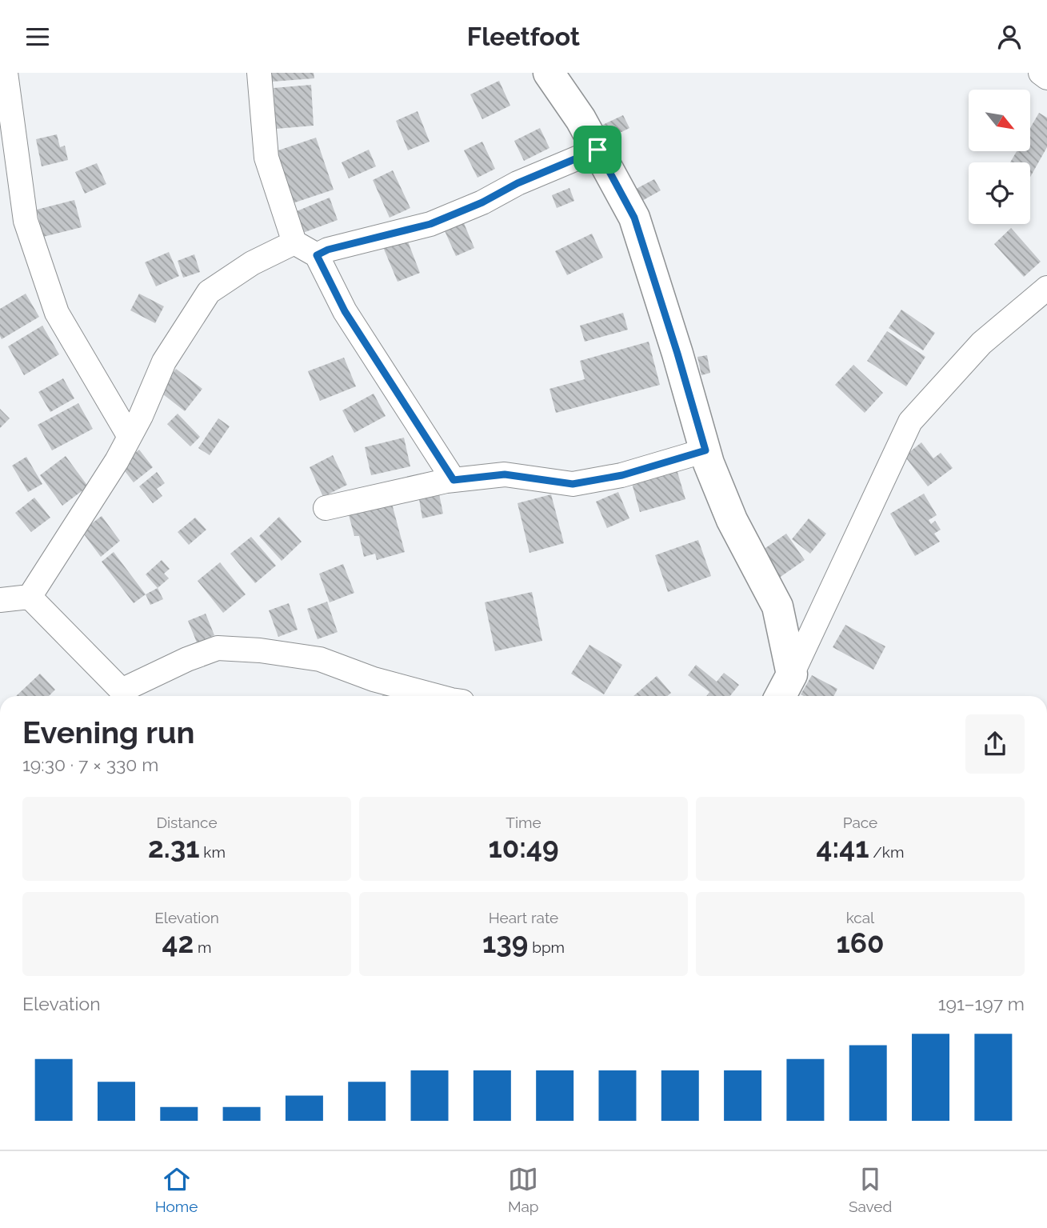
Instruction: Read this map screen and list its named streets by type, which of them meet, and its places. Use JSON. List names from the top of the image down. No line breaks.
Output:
{"north":"bottom right","page":{"header":"Fleetfoot","heading":["Evening run","19:30 · 7 × 330 m"],"stats":[["Distance","2.31 km"],["Time","10:49"],["Pace","4:41 /km"],["Elevation","42 m"],["Heart rate","139 bpm"],["kcal","160"]],"chart":["Elevation","191–197 m"],"tabs":["Home","Map","Saved"]}}
